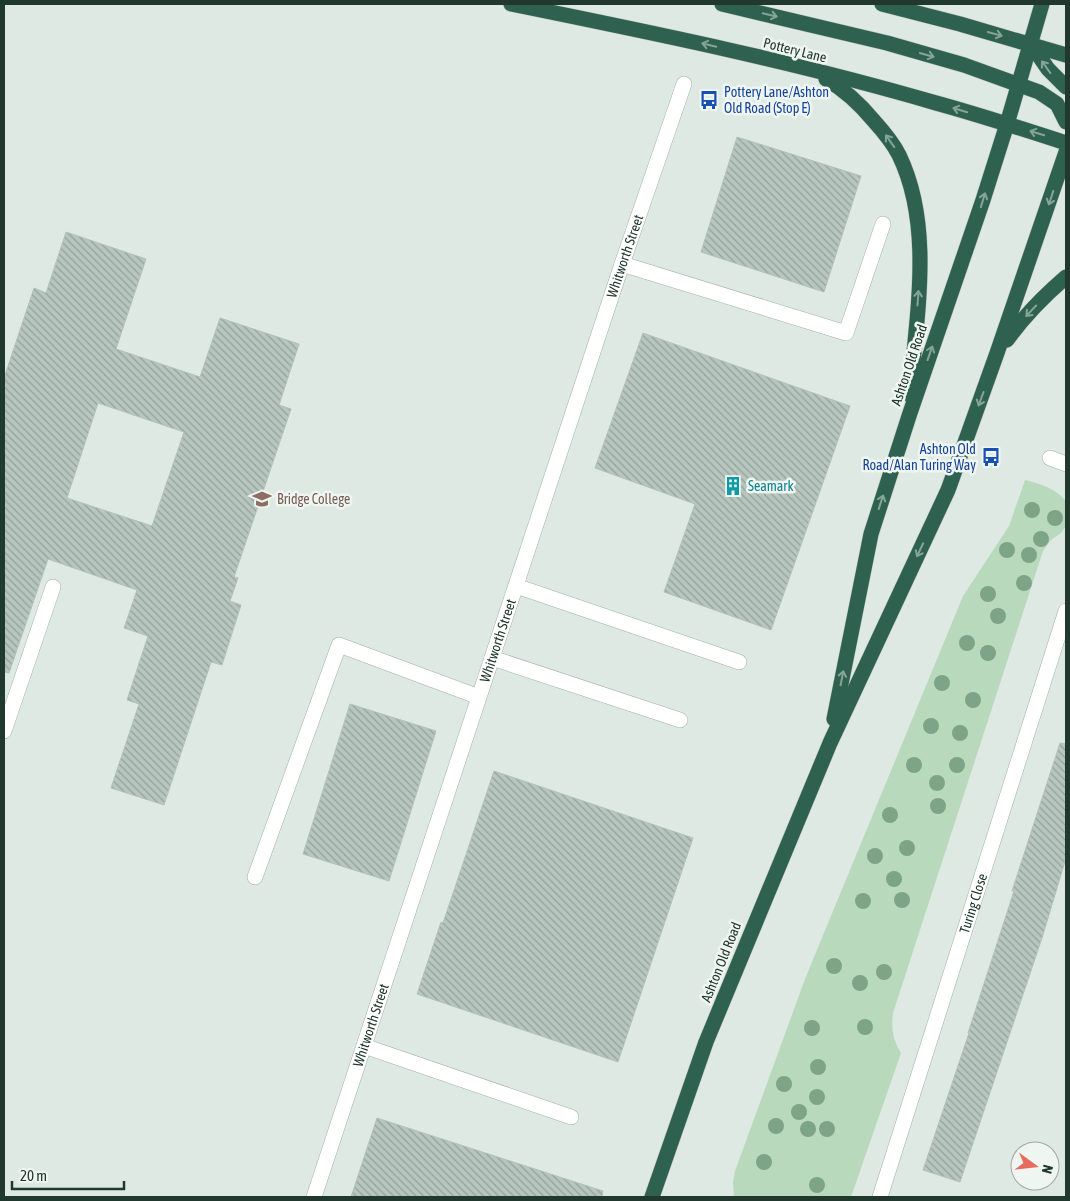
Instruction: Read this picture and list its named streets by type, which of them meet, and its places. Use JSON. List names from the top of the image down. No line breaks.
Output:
{"streets":{"highway":["Pottery Lane","Ashton Old Road"],"street":["Whitworth Street","Turing Close"]},"crossings":[["Pottery Lane","Ashton Old Road"]],"places":{"bus stop":["Pottery Lane/Ashton Old Road (Stop E)","Ashton Old Road/Alan Turing Way"],"building":["Seamark"],"school or university":["Bridge College"]},"scale_bar":"20 m","north":"right"}
